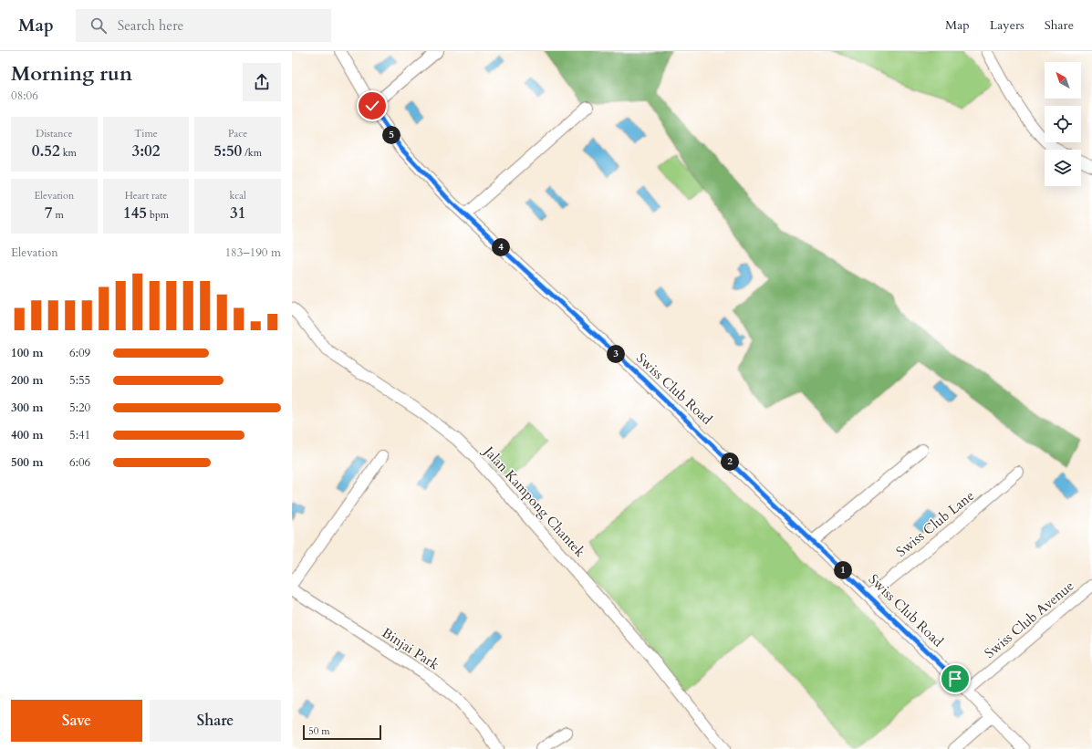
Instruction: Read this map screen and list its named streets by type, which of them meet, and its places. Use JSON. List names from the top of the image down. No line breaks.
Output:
{"streets":{"street":["Swiss Club Road","Jalan Kampong Chantek","Swiss Club Lane","Swiss Club Avenue","Binjai Park"]},"crossings":[["Swiss Club Road","Swiss Club Lane"],["Swiss Club Road","Swiss Club Avenue"]],"scale_bar":"50 m","north":"top left","page":{"header":"Map","search":"Search here","nav":["Map","Layers","Share"],"heading":["Morning run","08:06"],"stats":[["Distance","0.52 km"],["Time","3:02"],["Pace","5:50 /km"],["Elevation","7 m"],["Heart rate","145 bpm"],["kcal","31"]],"pins":["5","4","3","2","1"],"chart":["Elevation","183–190 m"],"list":[{"name":"100 m","note":"6:09"},{"name":"200 m","note":"5:55"},{"name":"300 m","note":"5:20"},{"name":"400 m","note":"5:41"},{"name":"500 m","note":"6:06"}],"buttons":["Save","Share"],"scale":"50 m"}}
